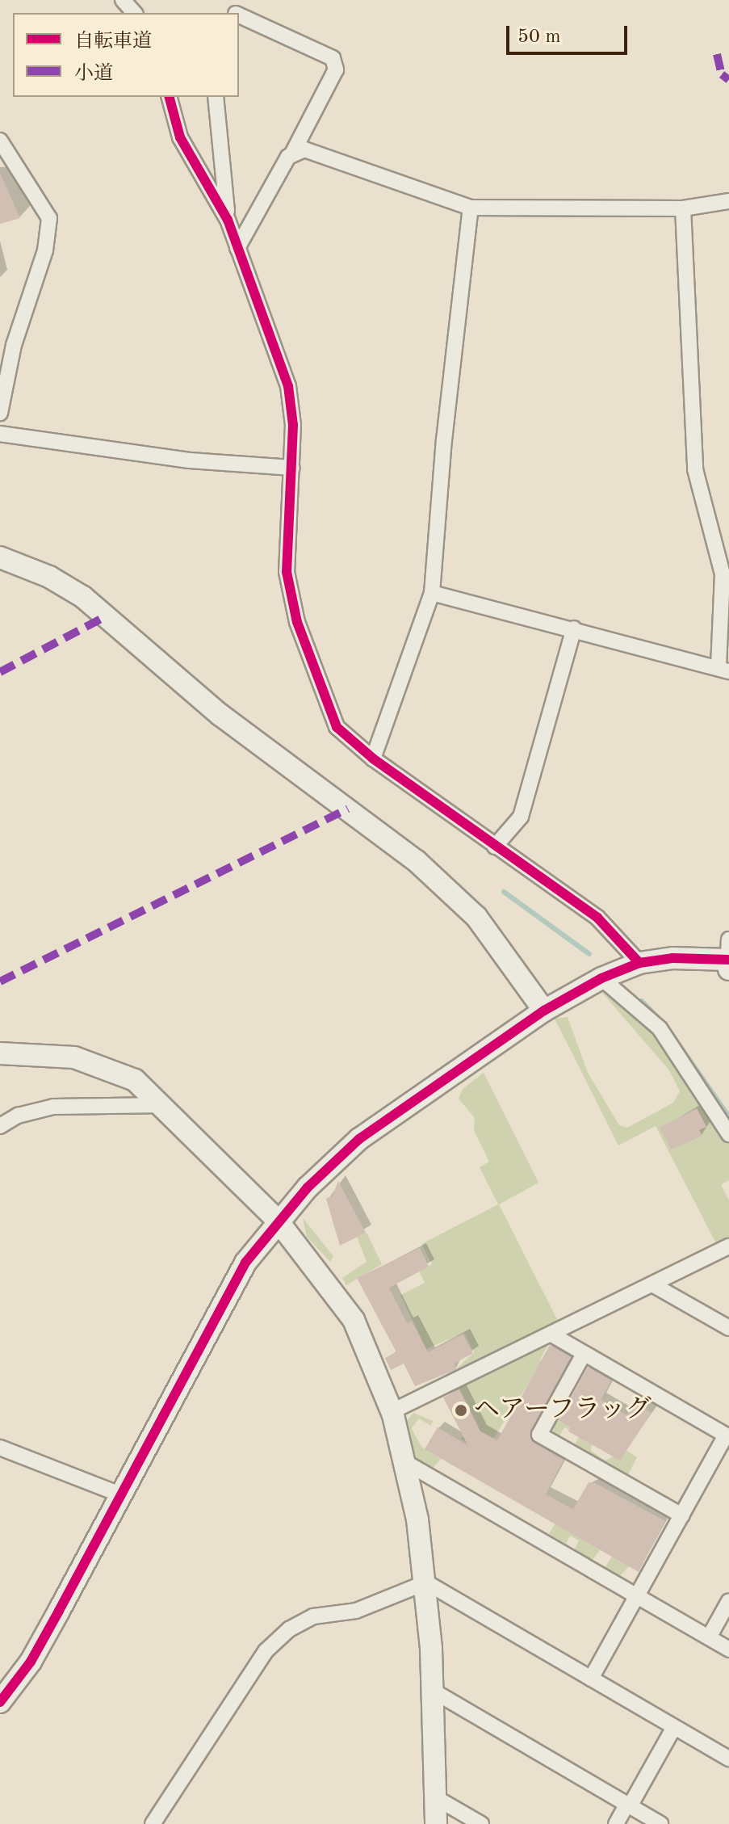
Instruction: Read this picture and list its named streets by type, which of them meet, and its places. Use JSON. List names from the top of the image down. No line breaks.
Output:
{"places":["ヘアーフラッグ"],"legend":["自転車道","小道"],"scale_bar":"50 m"}
